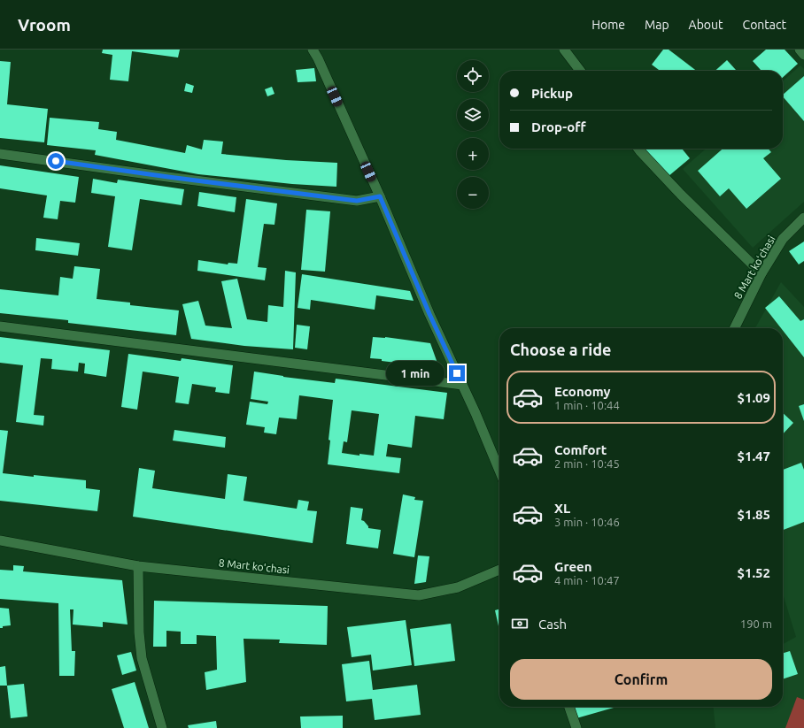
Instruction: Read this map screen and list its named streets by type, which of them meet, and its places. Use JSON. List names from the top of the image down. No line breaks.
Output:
{"streets":{"street":["8 Mart koʻchasi"]},"page":{"header":"Vroom","nav":["Home","Map","About","Contact"],"map_buttons":["+","−"],"banner":["Pickup","Drop-off"],"heading":"Choose a ride","bubble":"1 min","list":[{"name":"Economy","note":"1 min · 10:44","value":"$1.09"},{"name":"Comfort","note":"2 min · 10:45","value":"$1.47"},{"name":"XL","note":"3 min · 10:46","value":"$1.85"},{"name":"Green","note":"4 min · 10:47","value":"$1.52"}],"pay":["Cash","190 m"],"buttons":"Confirm"}}
